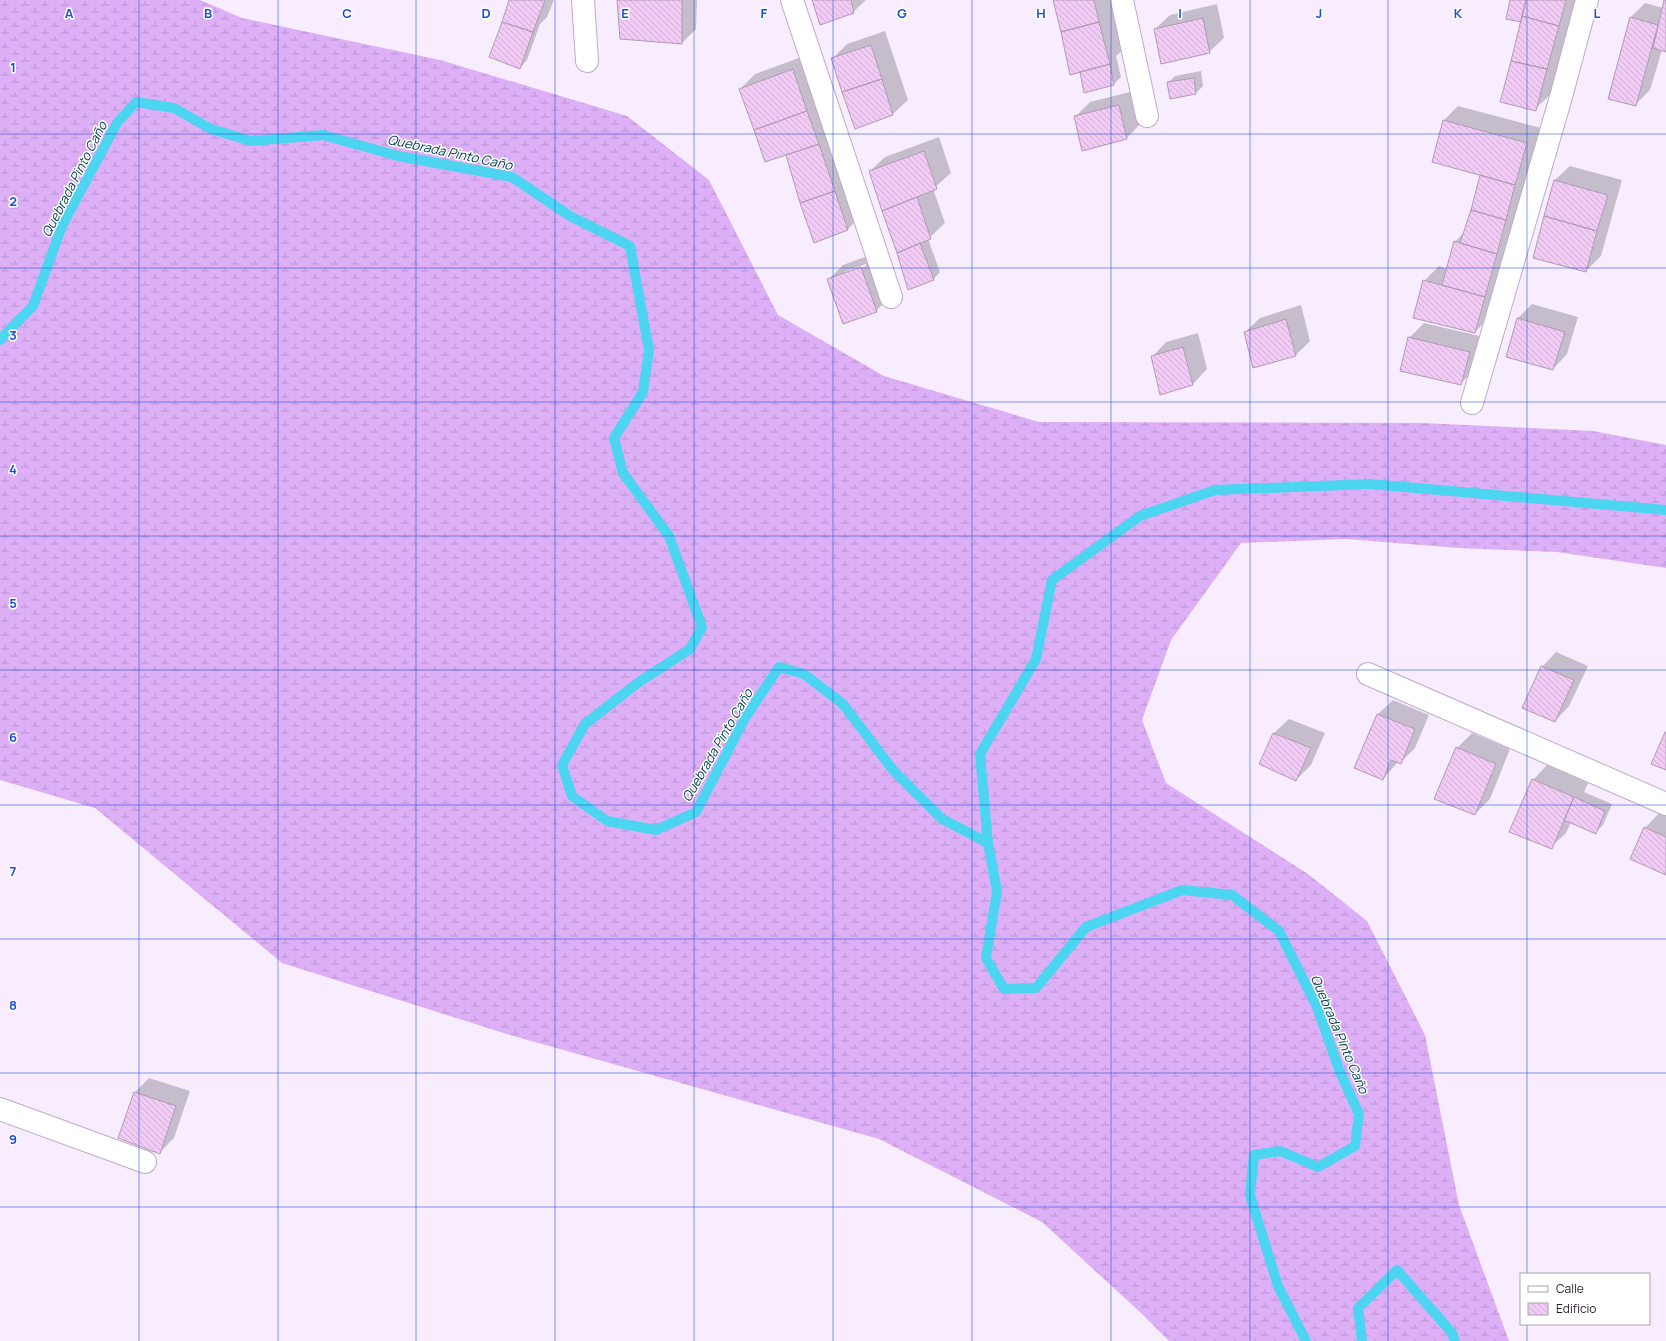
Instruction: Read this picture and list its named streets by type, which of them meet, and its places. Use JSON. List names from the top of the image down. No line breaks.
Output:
{"water":["Quebrada Pinto Caño"],"legend":["Calle","Edificio"],"grid":{"columns":["A","B","C","D","E","F","G","H","I","J","K","L"],"rows":["1","2","3","4","5","6","7","8","9"]}}
